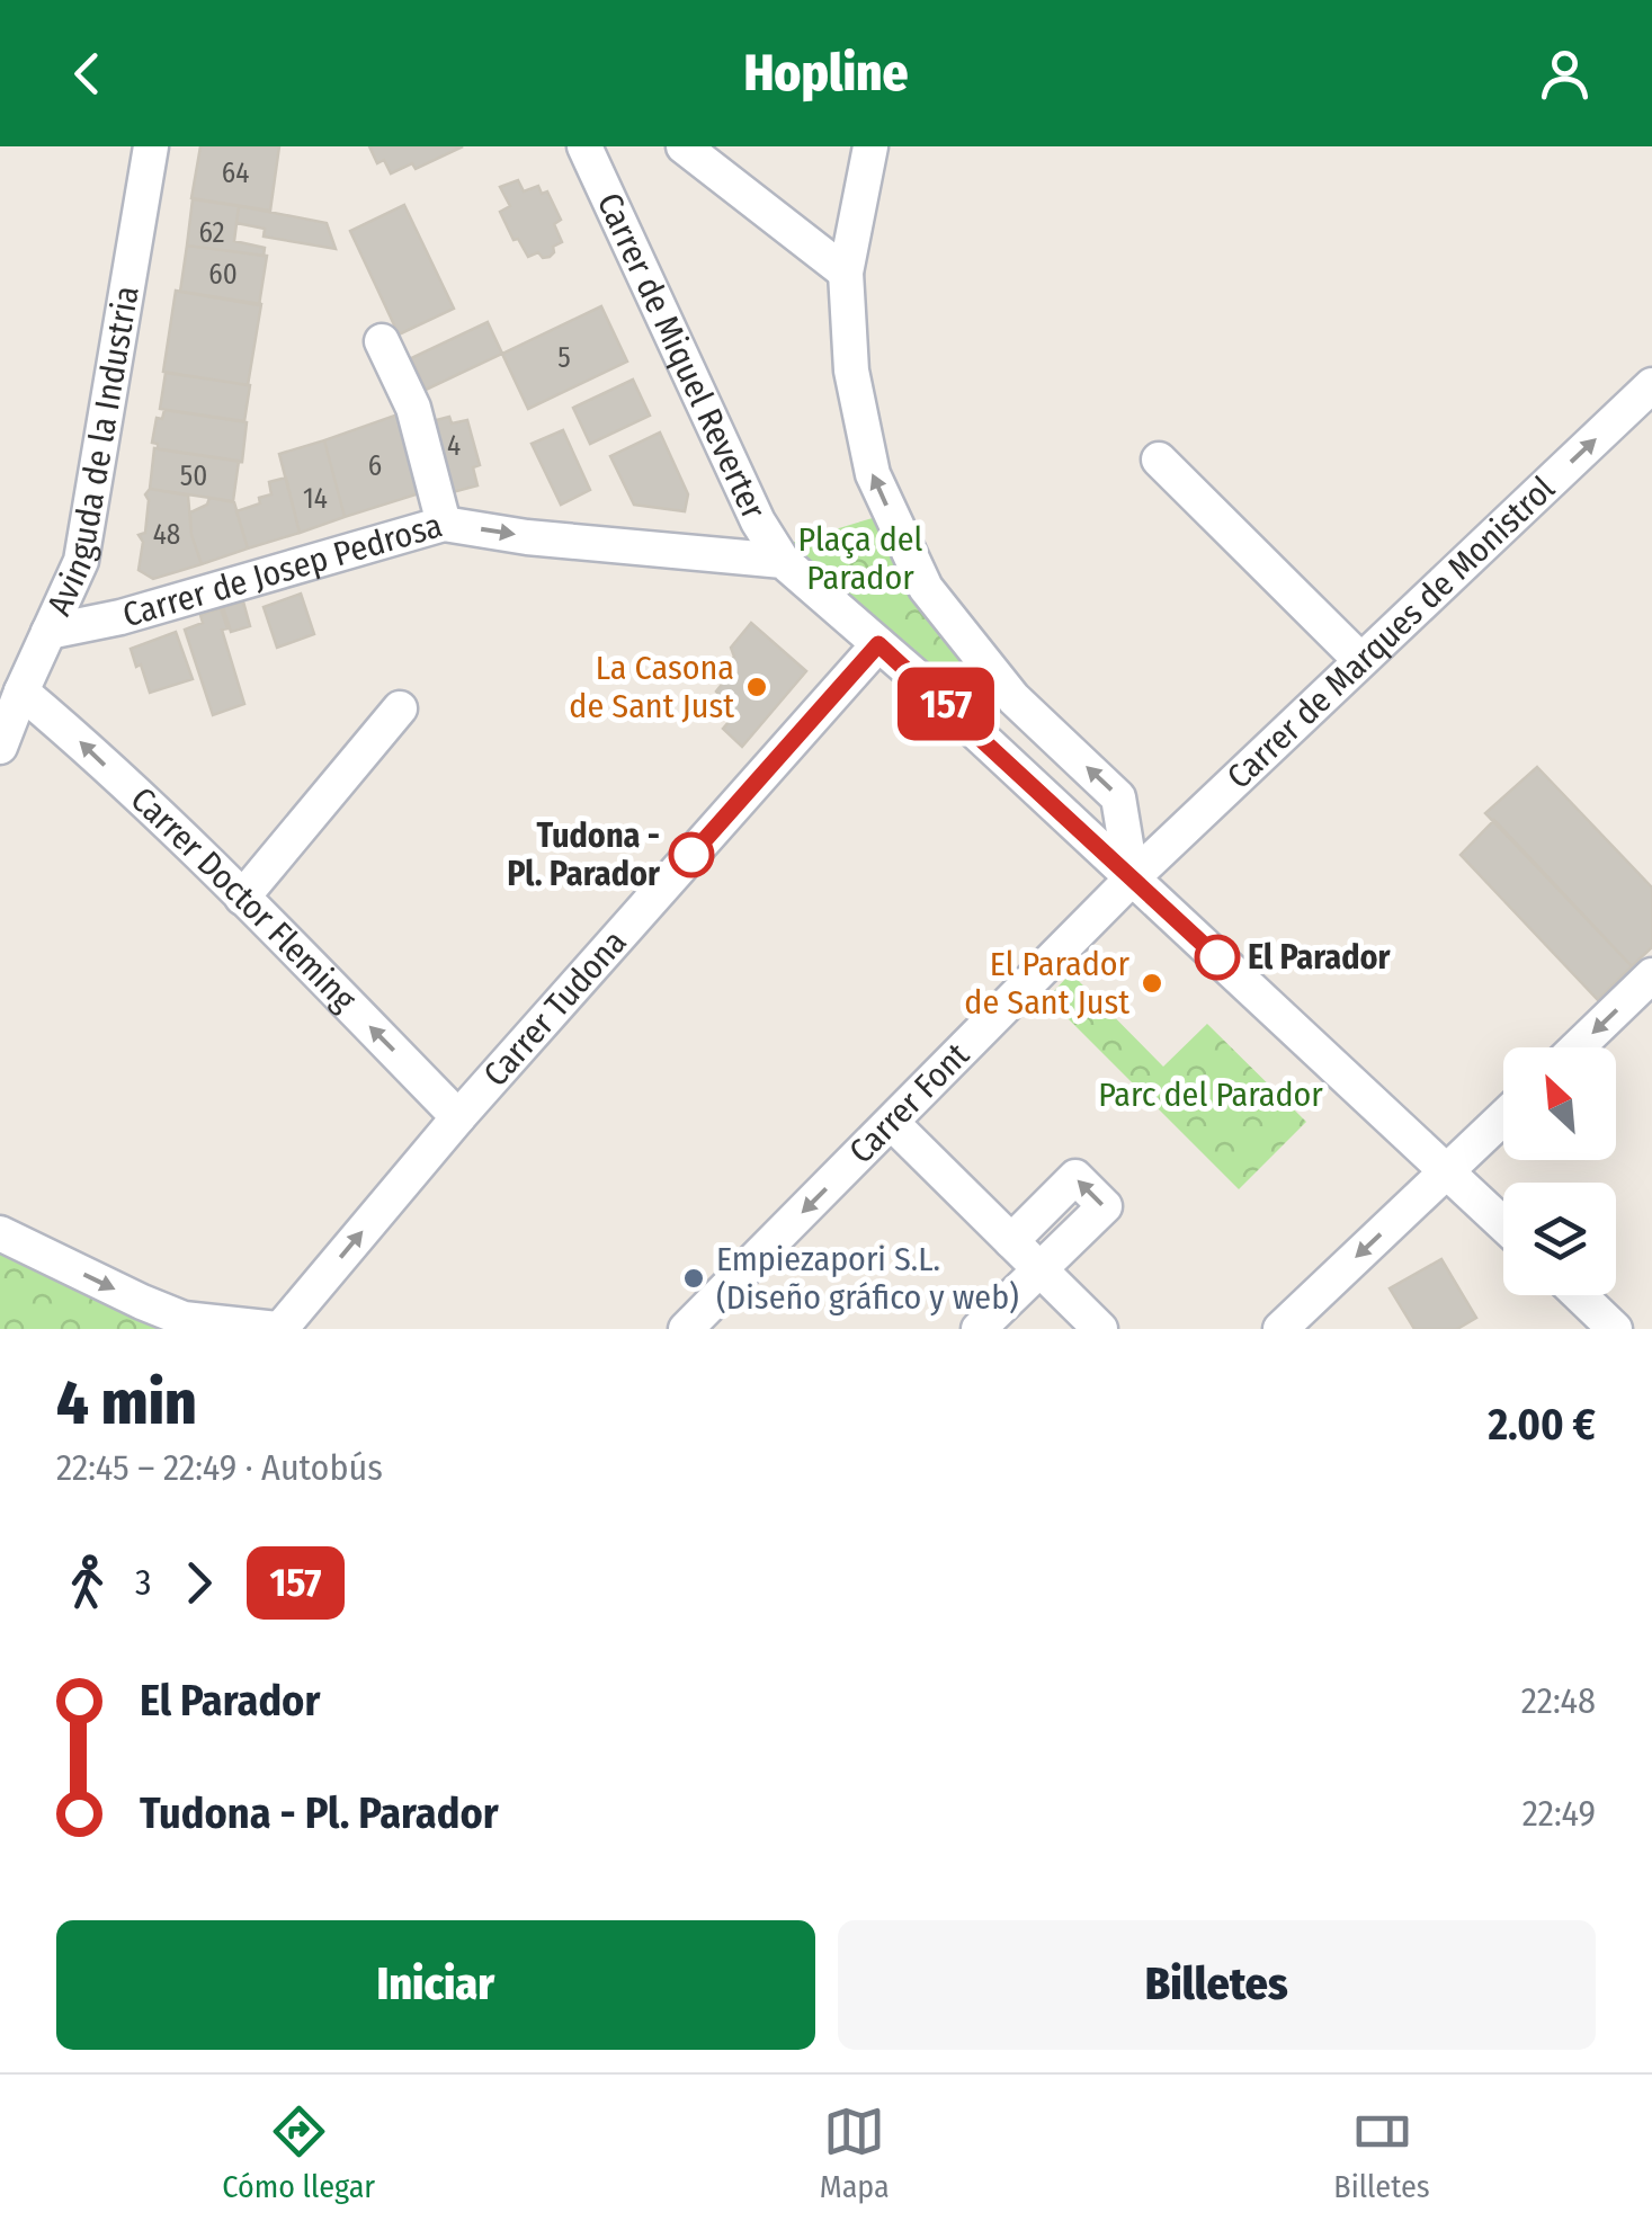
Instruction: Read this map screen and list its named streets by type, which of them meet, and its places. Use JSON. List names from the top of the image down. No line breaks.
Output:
{"streets":{"street":["Carrer de Miquel Reverter","Avinguda de la Industria","Carrer de Josep Pedrosa","Carrer de Marques de Monistrol","Carrer Doctor Fleming","Carrer Tudona","Carrer Font"]},"crossings":[["Carrer de Miquel Reverter","Carrer de Josep Pedrosa"],["Avinguda de la Industria","Carrer de Josep Pedrosa"],["Avinguda de la Industria","Carrer Doctor Fleming"],["Carrer de Marques de Monistrol","Carrer Font"],["Carrer Doctor Fleming","Carrer Tudona"]],"one_way":["Carrer de Josep Pedrosa","Carrer de Marques de Monistrol","Carrer Doctor Fleming","Carrer Font"],"parks":["Plaça del Parador","Parc del Parador"],"places":["La Casona de Sant Just","Tudona - Pl. Parador","El Parador","El Parador de Sant Just","Empiezapori S.L. (Diseño gráfico y web)"],"lines":["bus line 157"],"house_numbers":["64","62","60","5","4","6","50","14","48"],"north":"top left","page":{"header":"Hopline","on_map":"157","heading":["4 min","22:45 – 22:49 · Autobús","2.00 €"],"legs":["3","157"],"list":[{"name":"El Parador","value":"22:48"},{"name":"Tudona - Pl. Parador","value":"22:49"}],"buttons":["Iniciar","Billetes"],"tabs":["Cómo llegar","Mapa","Billetes"]}}
